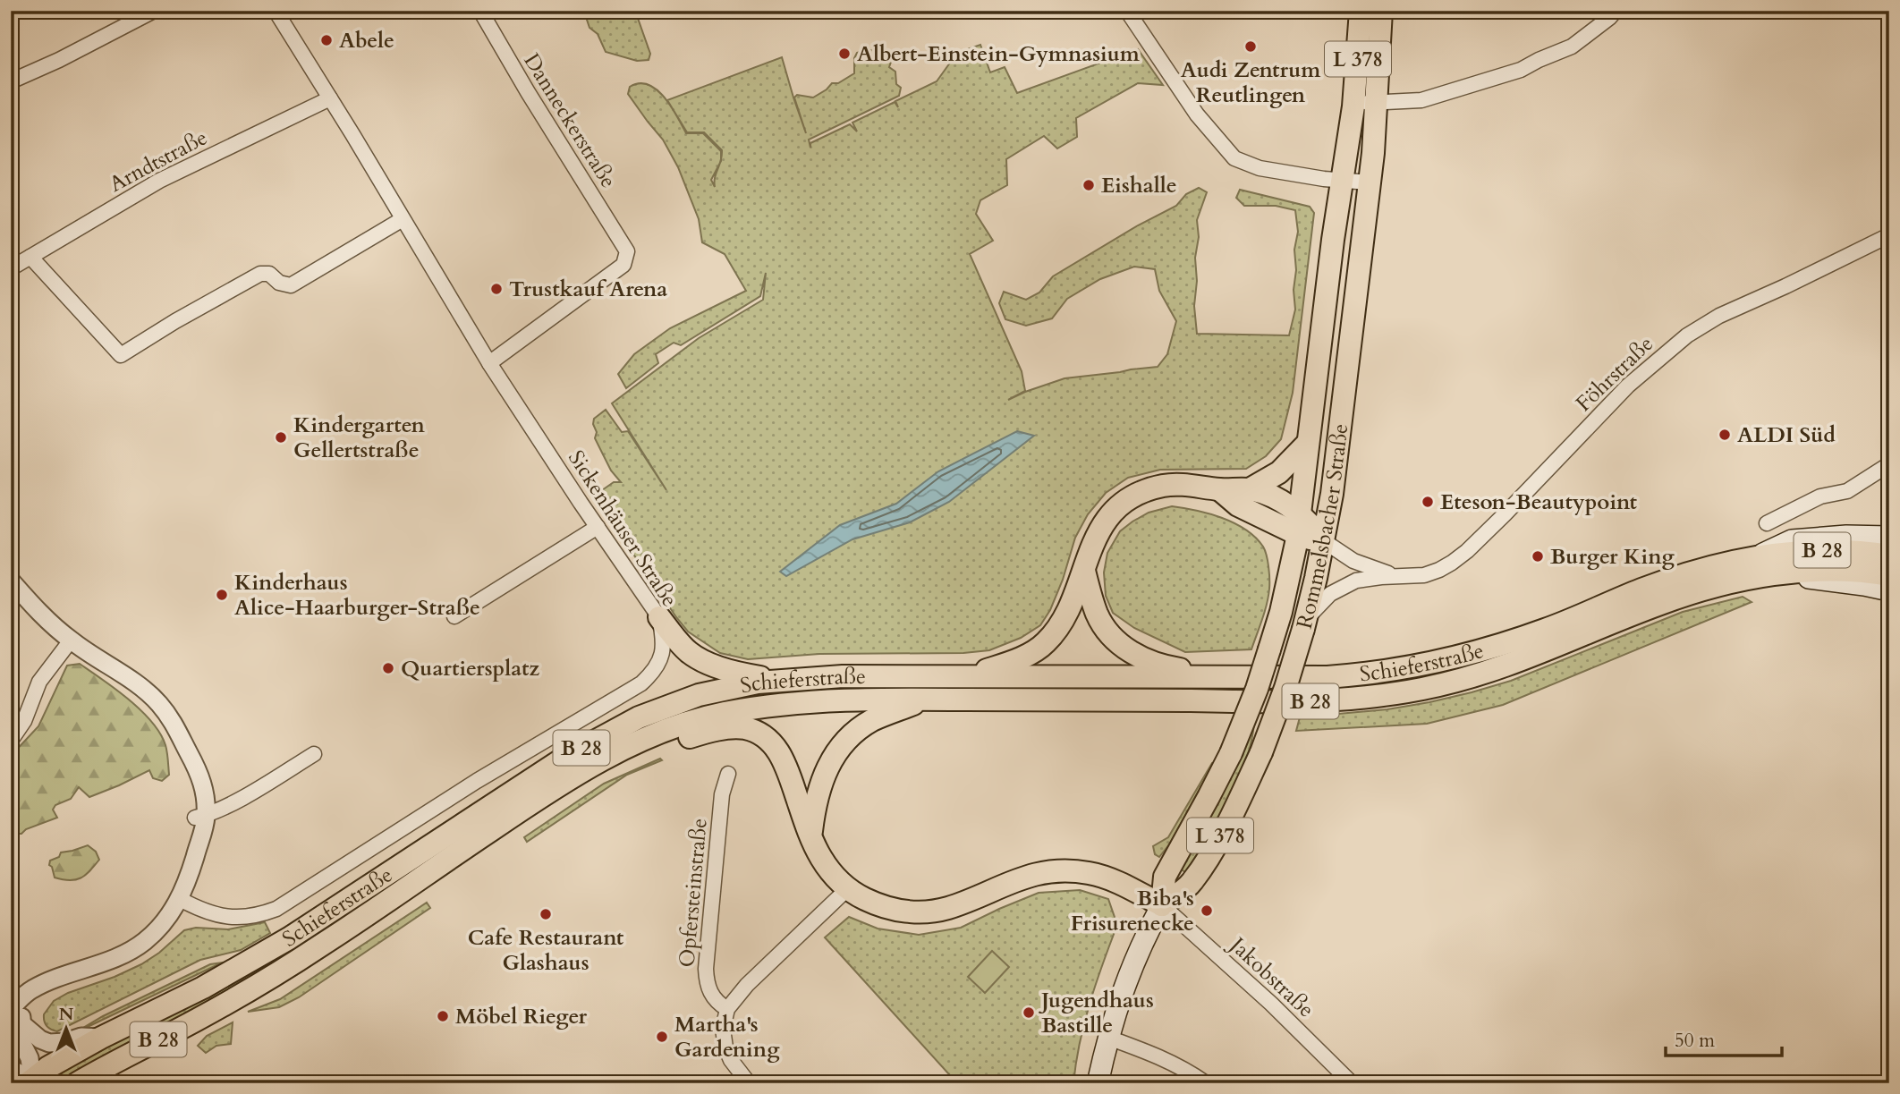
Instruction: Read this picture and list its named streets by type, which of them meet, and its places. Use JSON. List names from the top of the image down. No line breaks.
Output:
{"streets":{"main road":["L 378","Rommelsbacher Straße","B 28","Schieferstraße"],"street":["Danneckerstraße","Arndtstraße","Föhrstraße","Sickenhäuser Straße","Opfersteinstraße","Jakobstraße"]},"crossings":[["Danneckerstraße","Sickenhäuser Straße"],["Arndtstraße","Sickenhäuser Straße"],["Föhrstraße","Rommelsbacher Straße"],["Rommelsbacher Straße","Jakobstraße"],["B 28","Schieferstraße"]],"places":["Abele","Audi Zentrum Reutlingen","Albert-Einstein-Gymnasium","Eishalle","Trustkauf Arena","ALDI Süd","Kindergarten Gellertstraße","Eteson-Beautypoint","Burger King","Kinderhaus Alice-Haarburger-Straße","Quartiersplatz","Biba's Frisurenecke","Cafe Restaurant Glashaus","Jugendhaus Bastille","Möbel Rieger","Martha's Gardening"],"scale_bar":"50 m","north":"top"}
